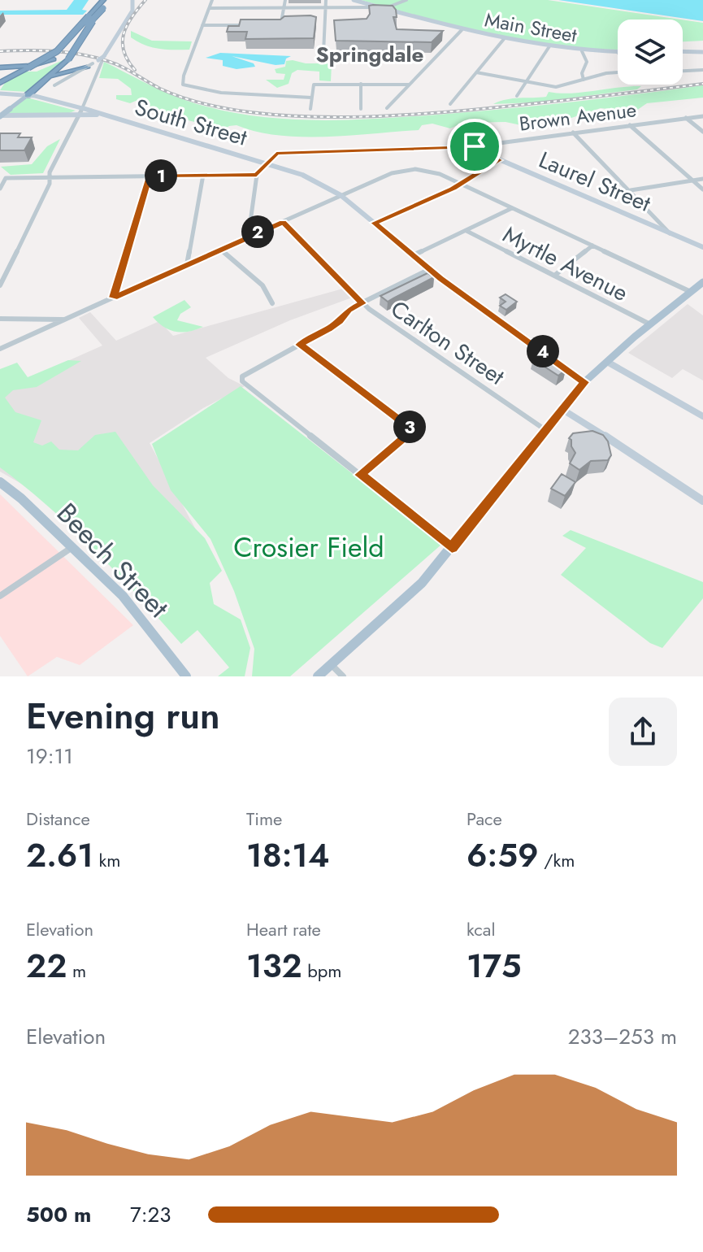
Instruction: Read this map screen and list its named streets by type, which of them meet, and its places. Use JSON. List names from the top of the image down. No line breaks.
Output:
{"streets":{"main road":["Main Street","Brown Avenue","South Street","Laurel Street","Beech Street"],"street":["Myrtle Avenue","Carlton Street"]},"crossings":[["Brown Avenue","South Street"],["Brown Avenue","Laurel Street"]],"districts":["Springdale"],"parks":["Crosier Field"],"page":{"pins":["1","2","4","3"],"heading":["Evening run","19:11"],"stats":[["Distance","2.61 km"],["Time","18:14"],["Pace","6:59 /km"],["Elevation","22 m"],["Heart rate","132 bpm"],["kcal","175"]],"chart":["Elevation","233–253 m"],"list":[{"name":"500 m","note":"7:23"}]}}
